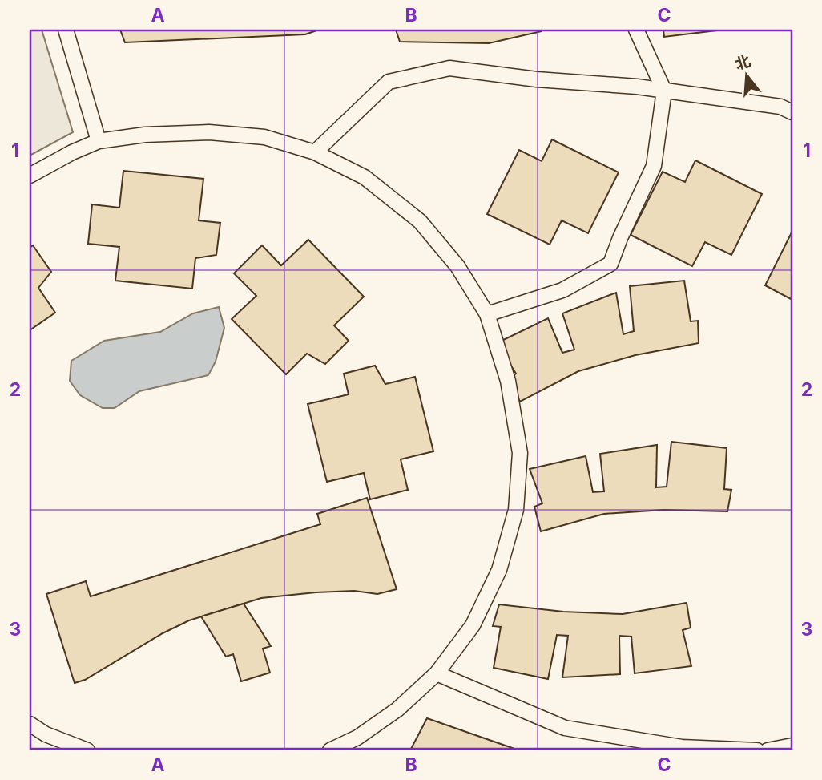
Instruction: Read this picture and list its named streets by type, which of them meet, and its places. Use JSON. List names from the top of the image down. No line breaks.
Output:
{"north":"top","grid":{"columns":["A","B","C"],"rows":["1","2","3"]}}
